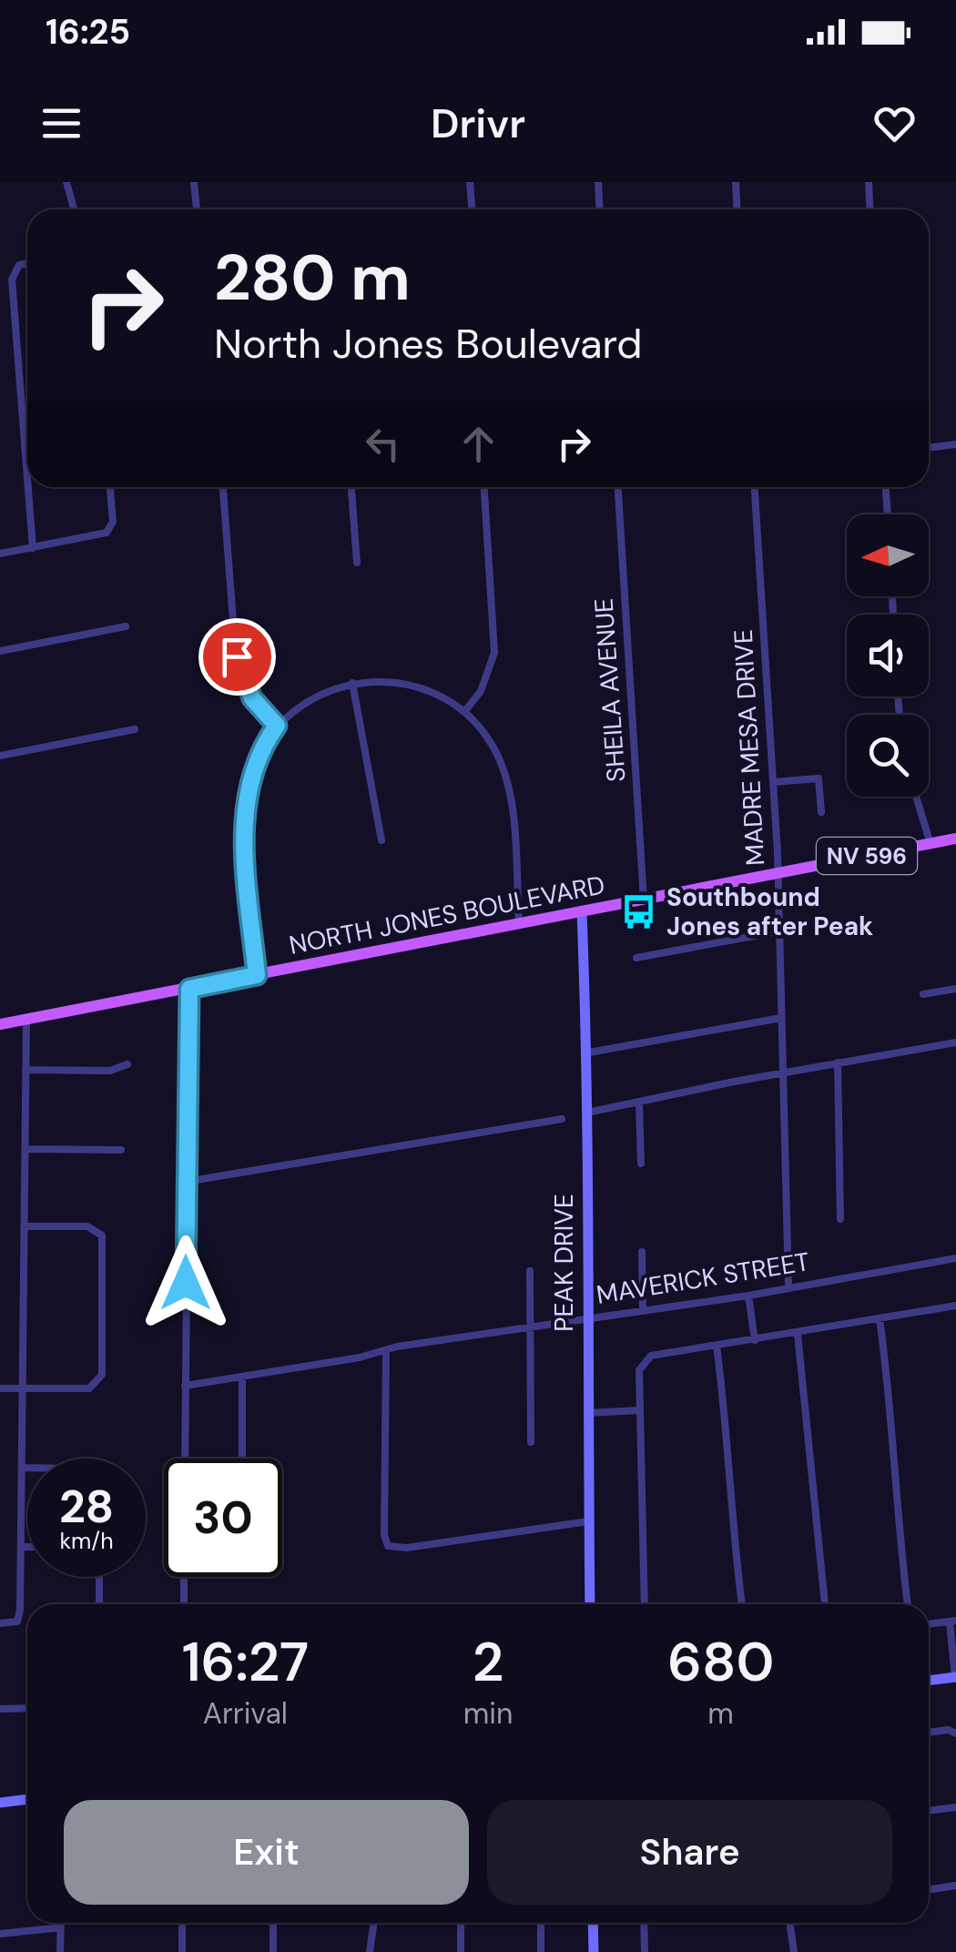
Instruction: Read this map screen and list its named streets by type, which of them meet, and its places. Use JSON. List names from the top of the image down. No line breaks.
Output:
{"streets":{"main road":["NV 596","NORTH JONES BOULEVARD"],"street":["SHEILA AVENUE","MADRE MESA DRIVE","PEAK DRIVE","MAVERICK STREET"]},"crossings":[["SHEILA AVENUE","NORTH JONES BOULEVARD"],["MADRE MESA DRIVE","NORTH JONES BOULEVARD"],["MADRE MESA DRIVE","MAVERICK STREET"],["NORTH JONES BOULEVARD","PEAK DRIVE"],["PEAK DRIVE","MAVERICK STREET"]],"places":{"bus stop":["Southbound Jones after Peak"]},"north":"left","page":{"status":"16:25","header":"Drivr","turn":["280 m","North Jones Boulevard"],"speed":"28 km/h","limit":"30","eta":["16:27","Arrival","2","min","680","m"],"buttons":["Exit","Share"]}}
